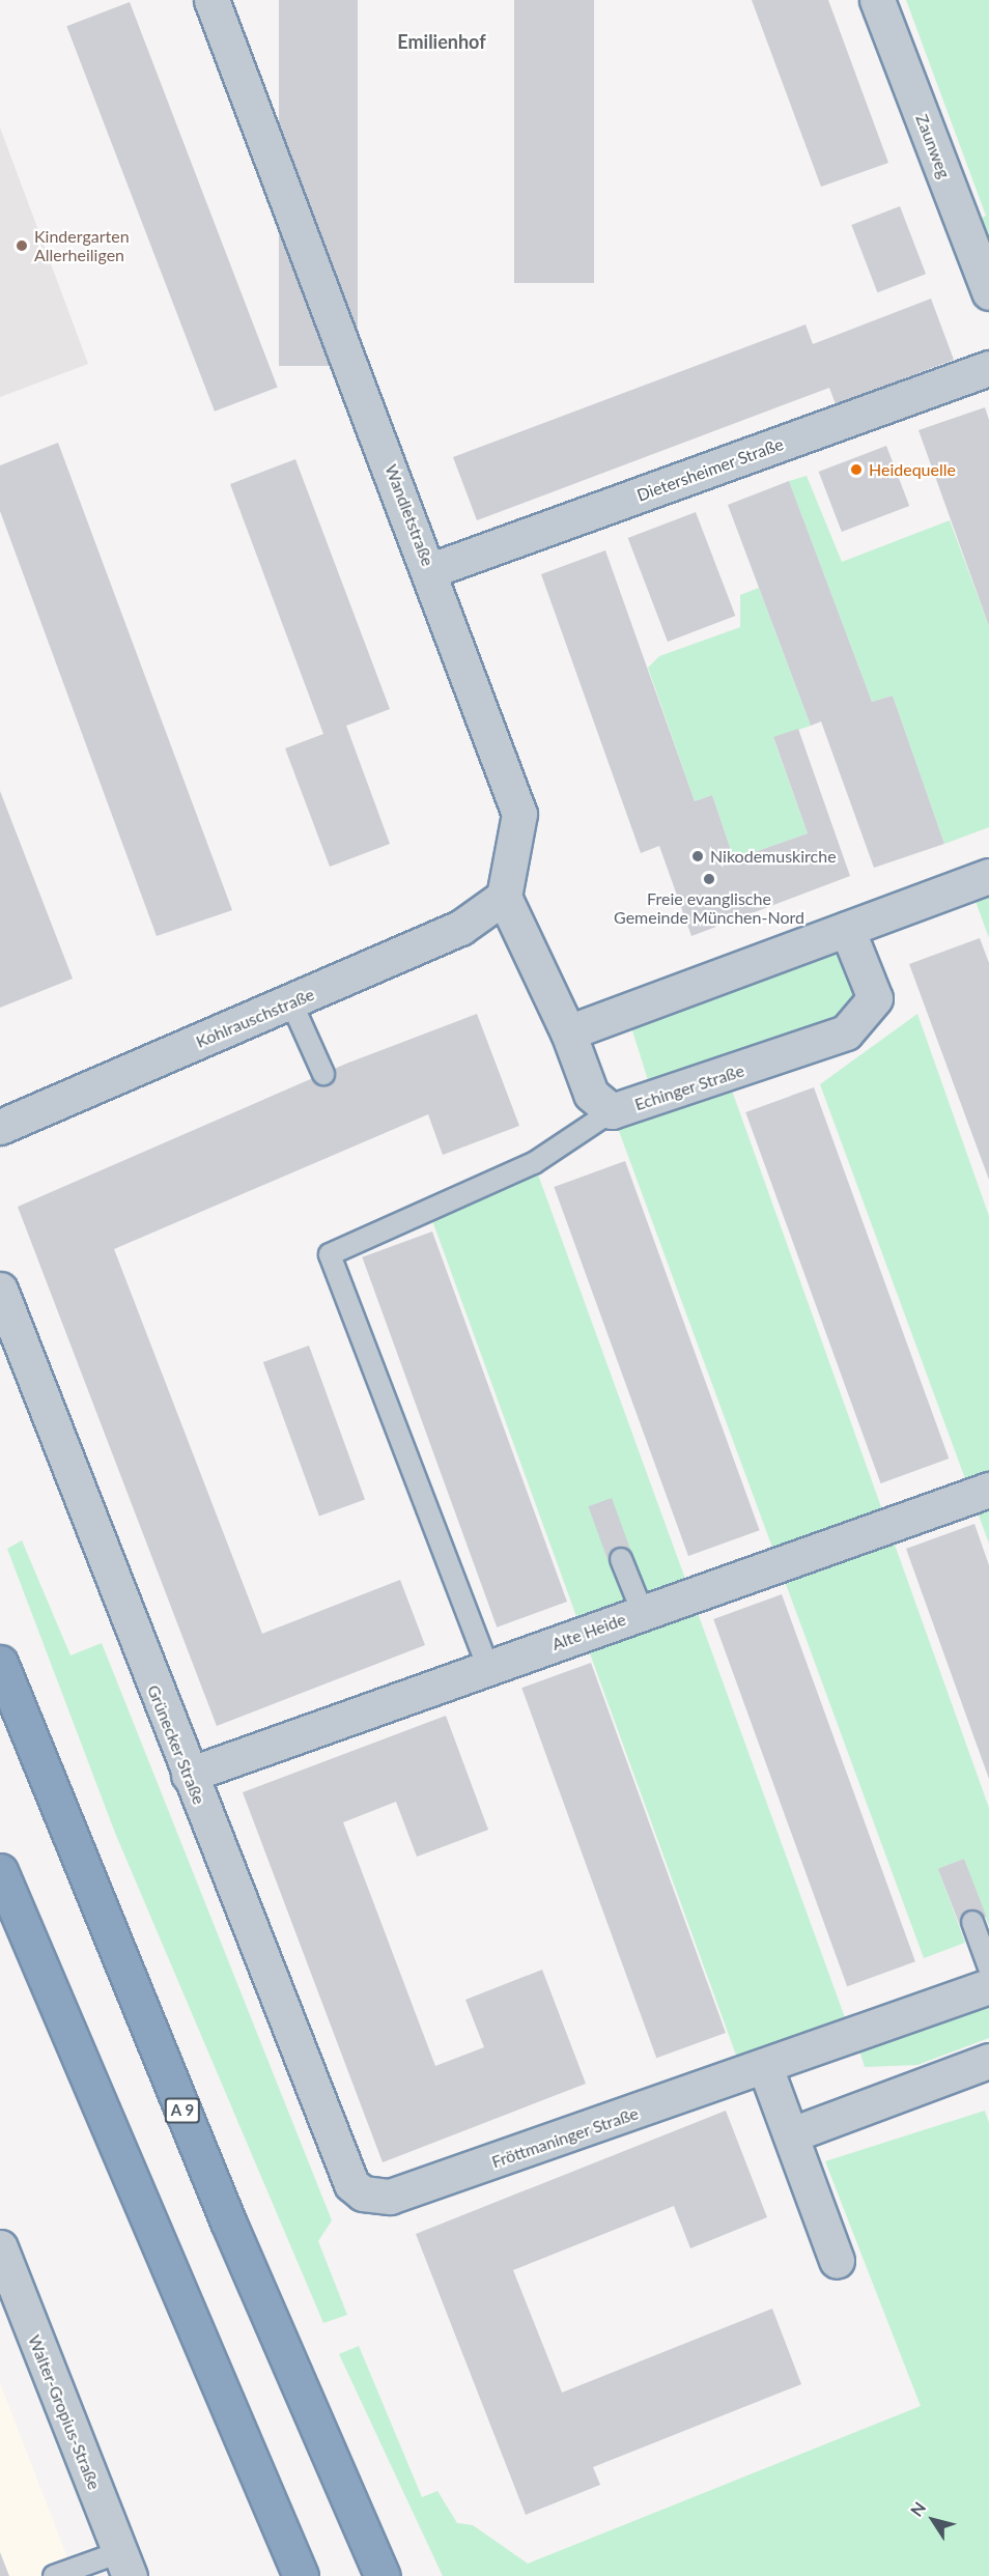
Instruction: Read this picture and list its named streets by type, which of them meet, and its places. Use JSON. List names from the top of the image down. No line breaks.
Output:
{"streets":{"highway":["A 9"],"street":["Zaunweg","Dietersheimer Straße","Wandletstraße","Kohlrauschstraße","Echinger Straße","Alte Heide","Grünecker Straße","Fröttmaninger Straße","Walter-Gropius-Straße"]},"crossings":[["Dietersheimer Straße","Wandletstraße"],["Wandletstraße","Kohlrauschstraße"],["Alte Heide","Grünecker Straße"],["Grünecker Straße","Fröttmaninger Straße"]],"districts":["Emilienhof"],"places":["Kindergarten Allerheiligen","Heidequelle","Nikodemuskirche","Freie evanglische Gemeinde München-Nord"],"north":"top left"}
